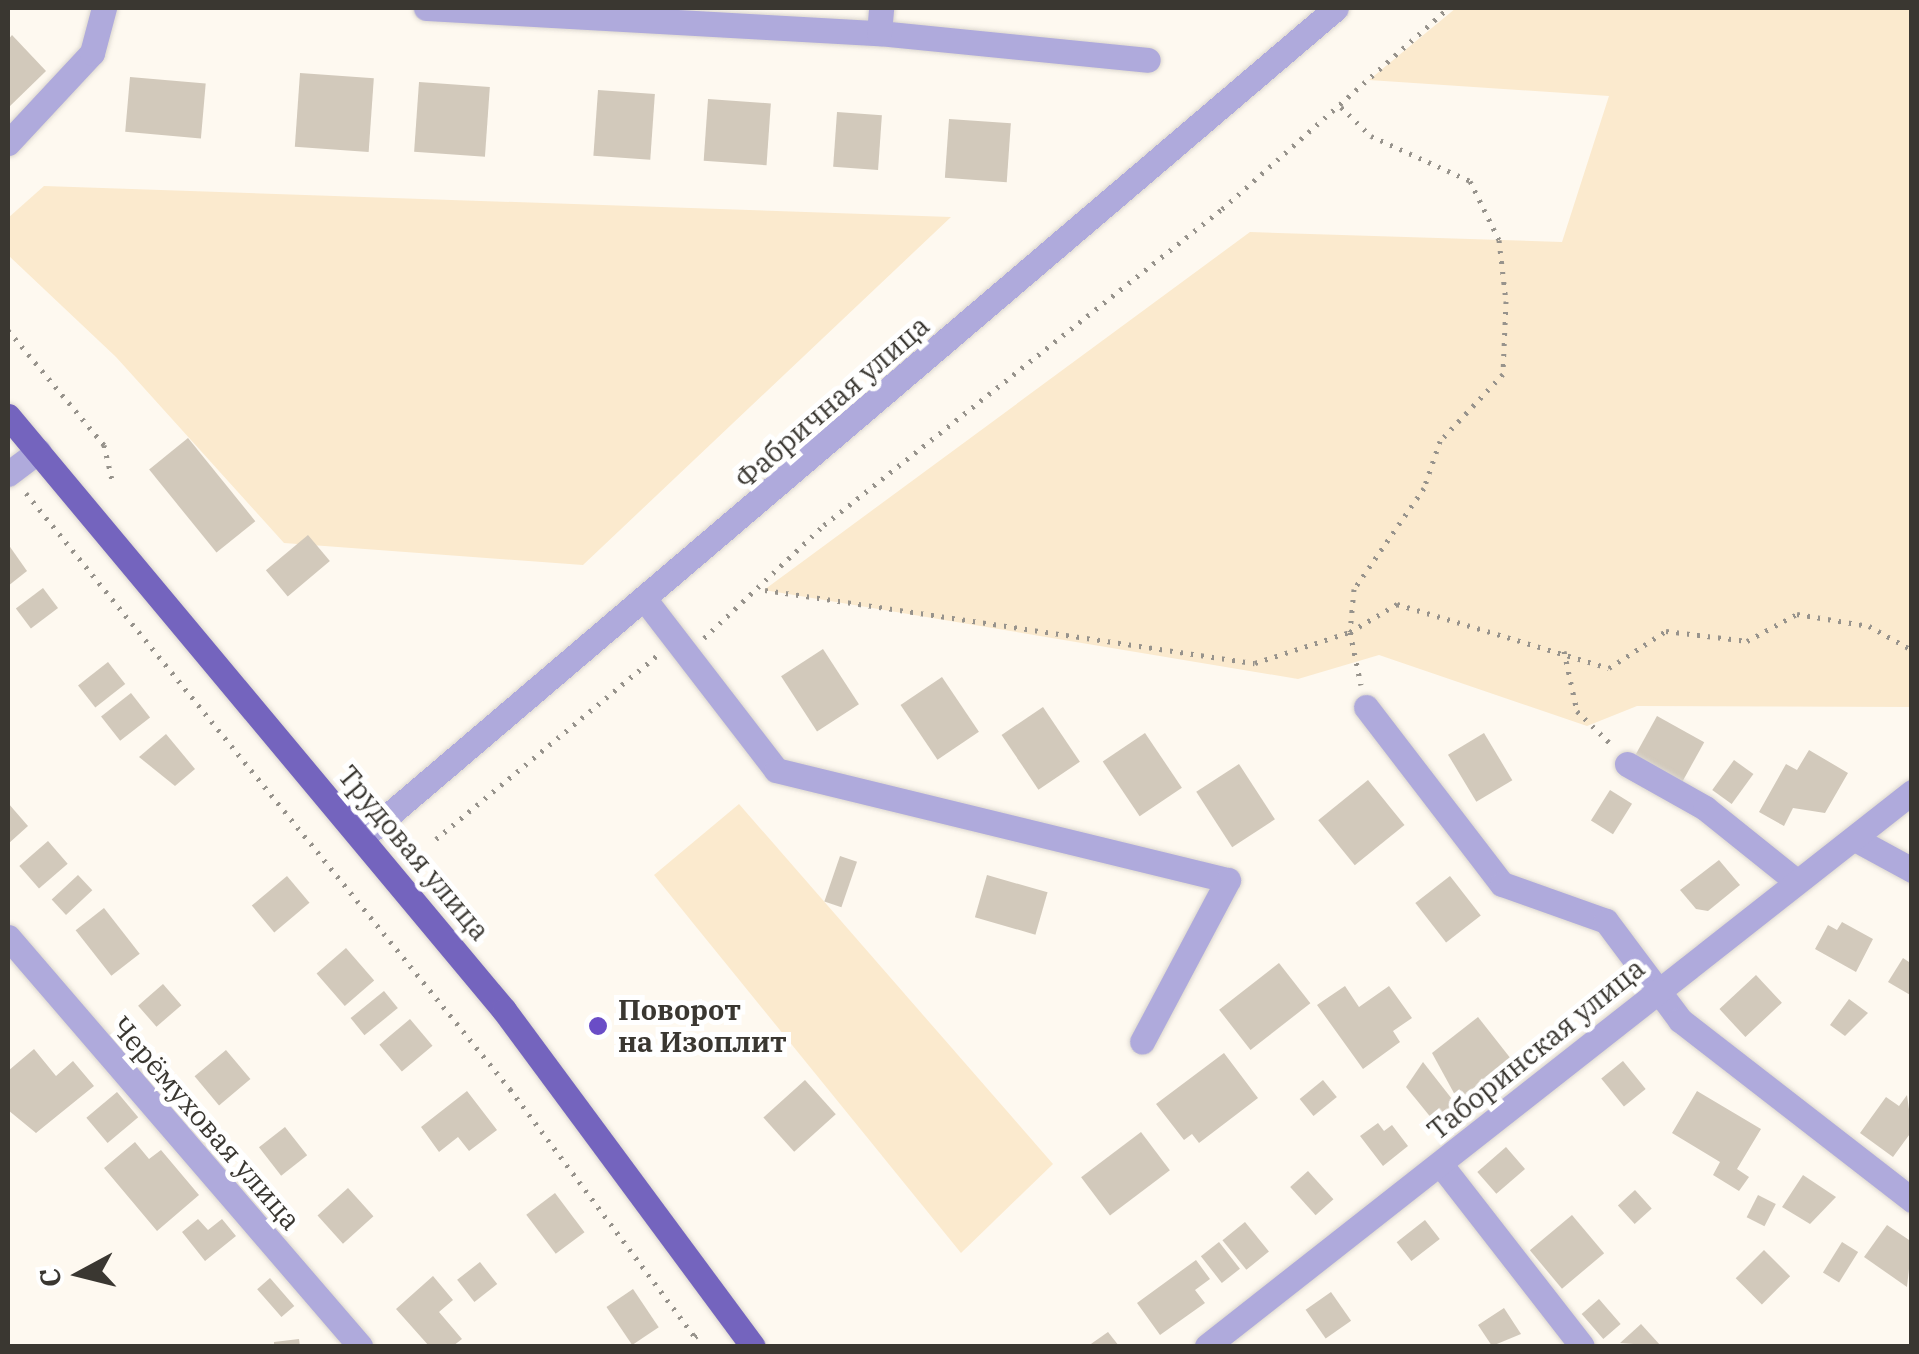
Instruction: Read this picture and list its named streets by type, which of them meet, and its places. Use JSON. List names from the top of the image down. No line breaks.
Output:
{"streets":{"main road":["Трудовая улица"],"street":["Фабричная улица","Таборинская улица","Черёмуховая улица"]},"crossings":[["Фабричная улица","Трудовая улица"]],"places":["Поворот на Изоплит"],"north":"left"}
